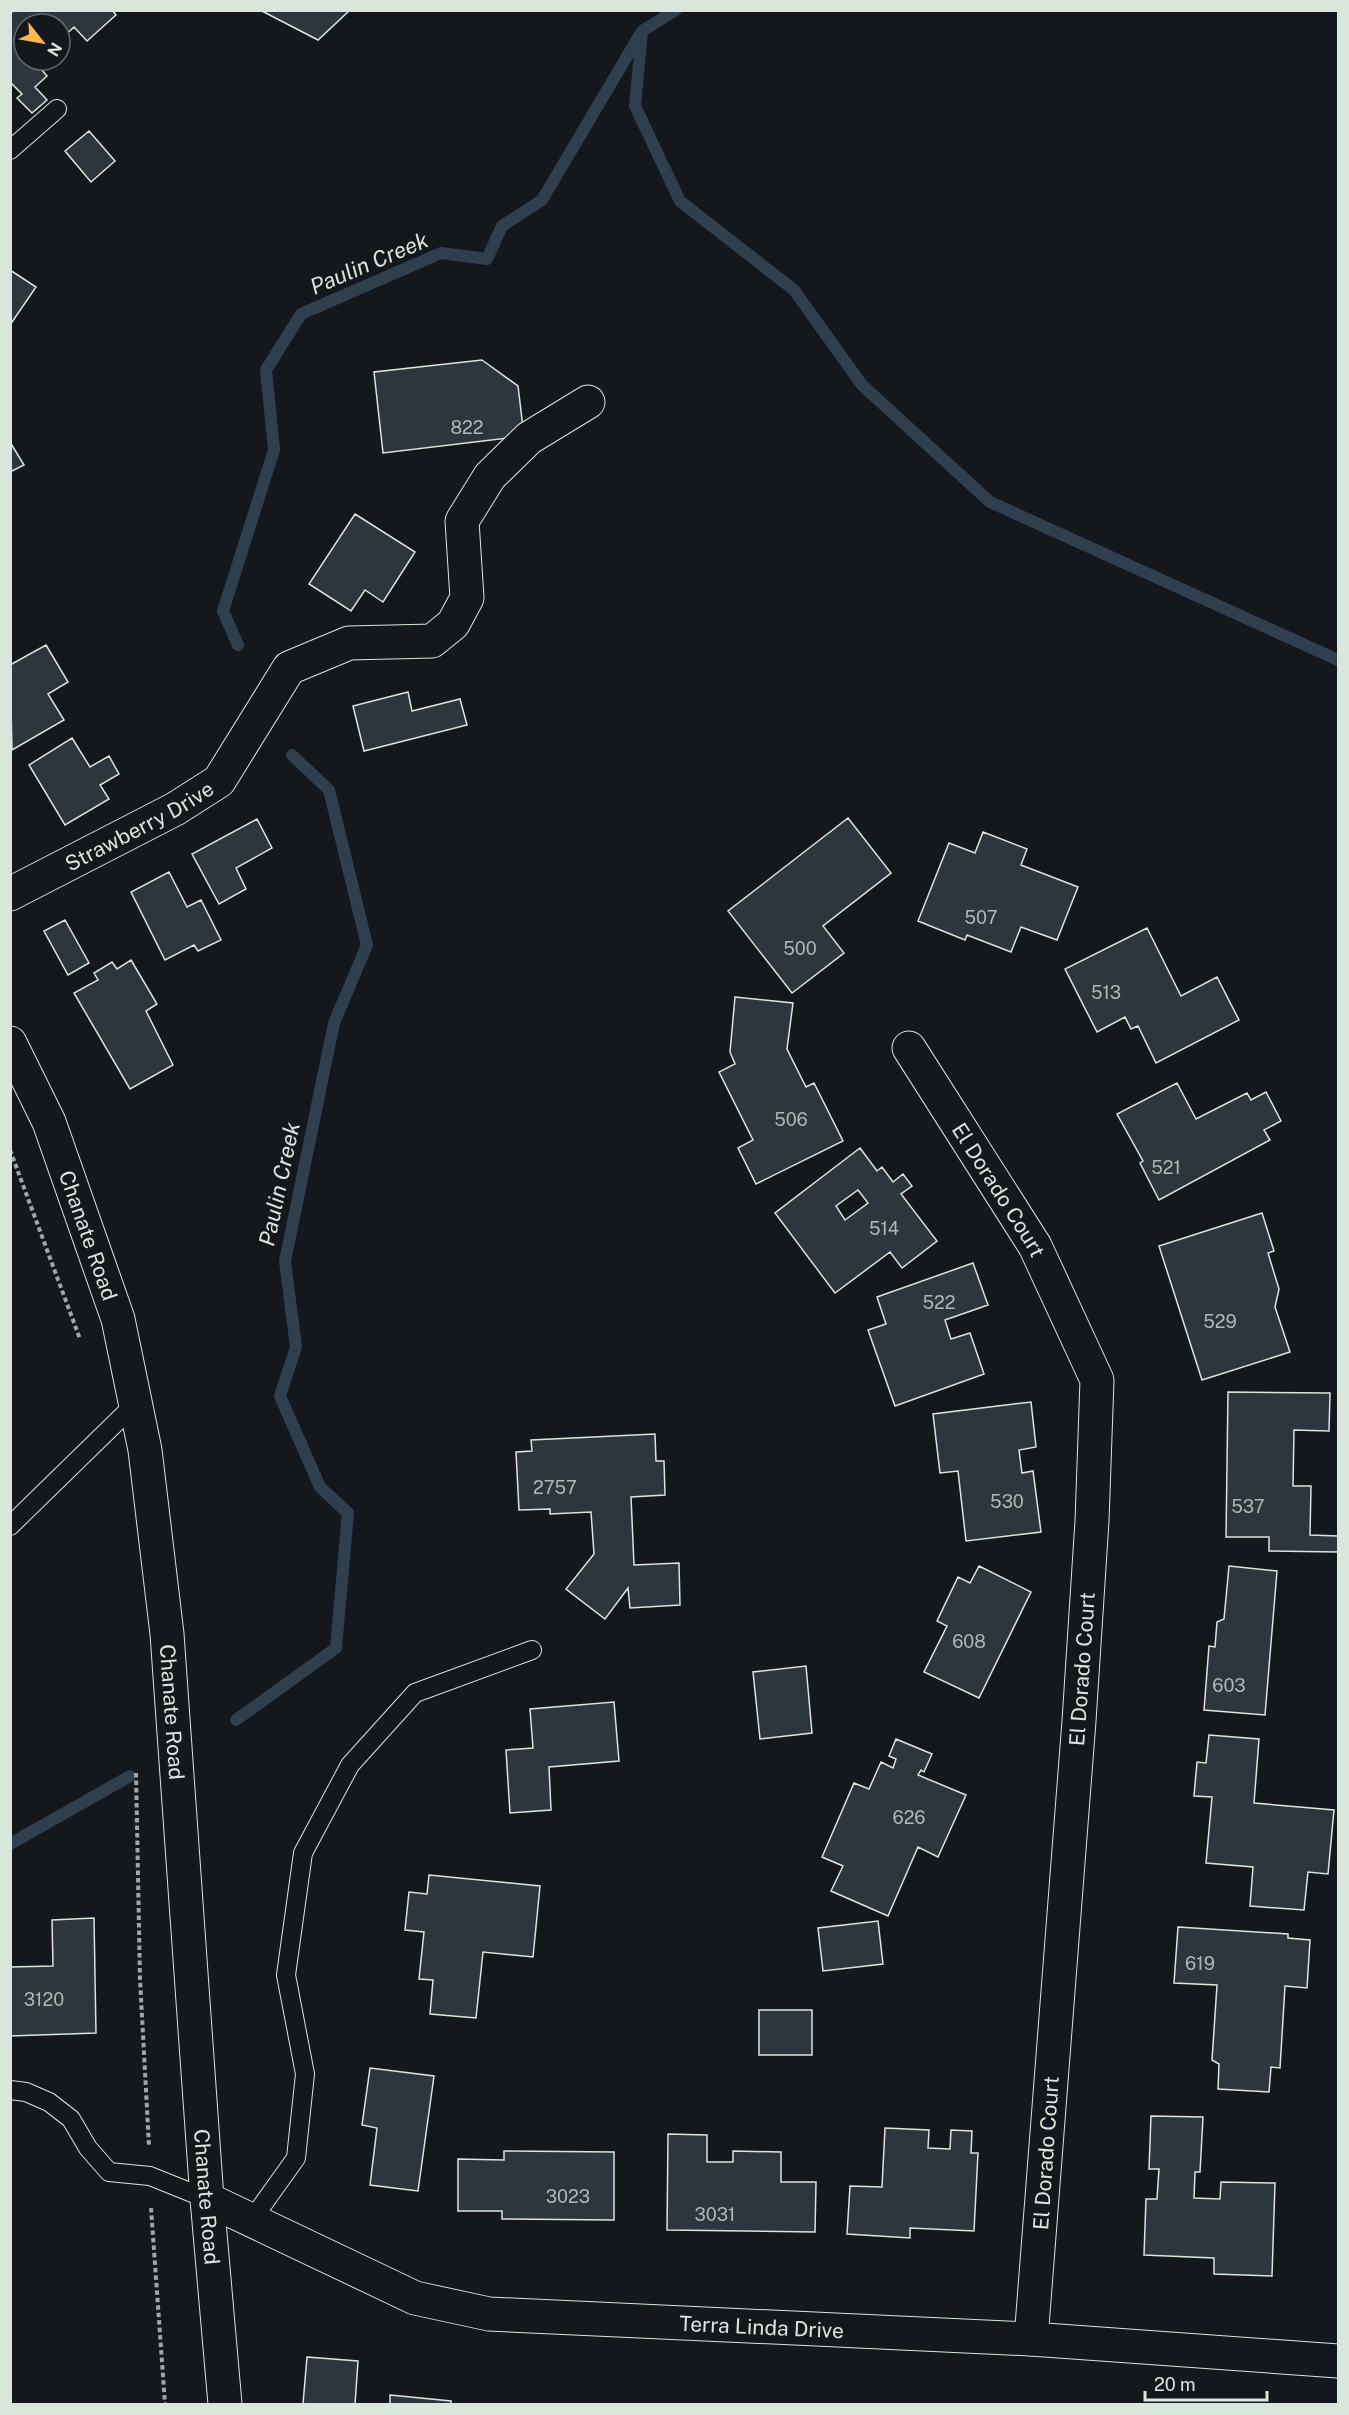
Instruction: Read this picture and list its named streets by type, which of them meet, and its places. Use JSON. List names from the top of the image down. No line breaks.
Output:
{"streets":{"street":["Strawberry Drive","El Dorado Court","Chanate Road","Terra Linda Drive"]},"crossings":[["El Dorado Court","Terra Linda Drive"],["Chanate Road","Terra Linda Drive"]],"water":["Paulin Creek"],"house_numbers":["822","507","500","513","506","521","514","522","529","2757","530","537","608","603","626","619","3120","3023","3031"],"scale_bar":"20 m","north":"bottom right"}
